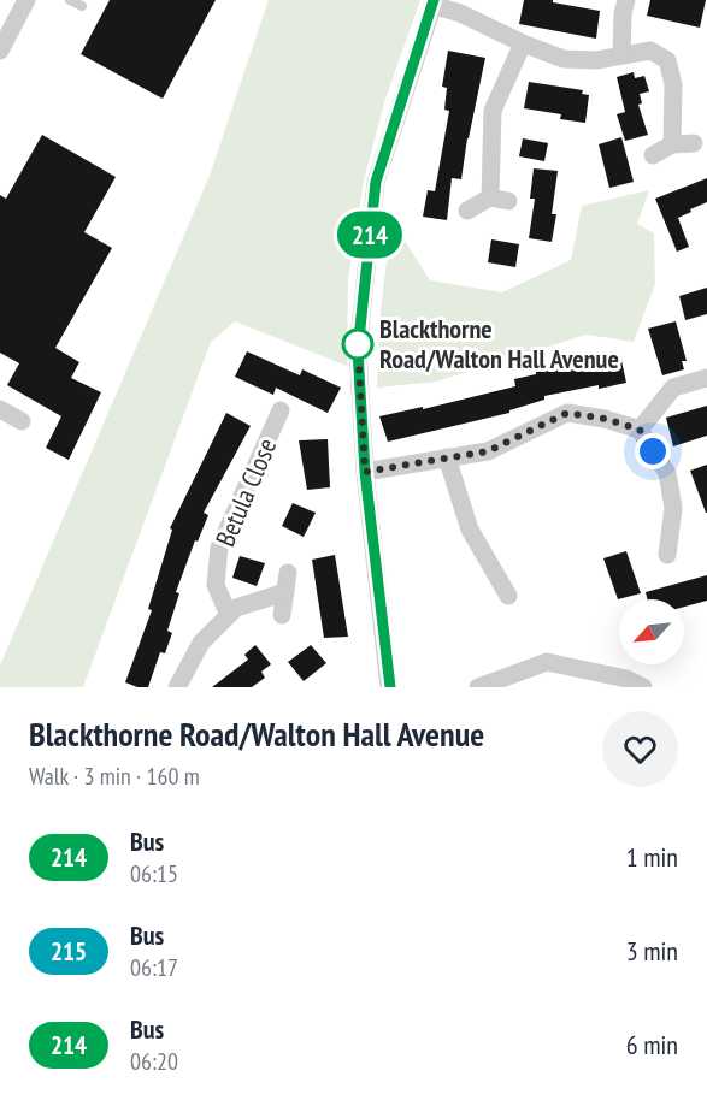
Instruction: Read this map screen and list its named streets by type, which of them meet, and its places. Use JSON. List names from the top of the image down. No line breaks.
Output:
{"streets":{"street":["Betula Close"]},"places":["Blackthorne Road/Walton Hall Avenue"],"lines":["bus line 214"],"north":"bottom left","page":{"on_map":"214","heading":["Blackthorne Road/Walton Hall Avenue","Walk · 3 min · 160 m"],"list":[{"mark":"214","name":"Bus","note":"06:15","value":"1 min"},{"mark":"215","name":"Bus","note":"06:17","value":"3 min"},{"mark":"214","name":"Bus","note":"06:20","value":"6 min"}]}}
